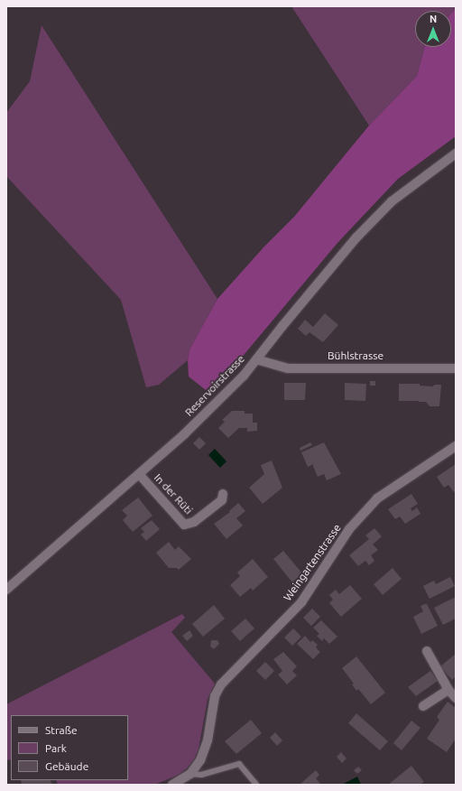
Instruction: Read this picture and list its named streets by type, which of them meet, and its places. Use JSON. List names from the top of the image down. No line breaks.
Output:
{"streets":{"street":["Bühlstrasse","Reservoirstrasse","In der Rüti","Weingartenstrasse"]},"crossings":[["Bühlstrasse","Reservoirstrasse"],["Reservoirstrasse","In der Rüti"]],"legend":["Straße","Park","Gebäude"],"north":"top"}
